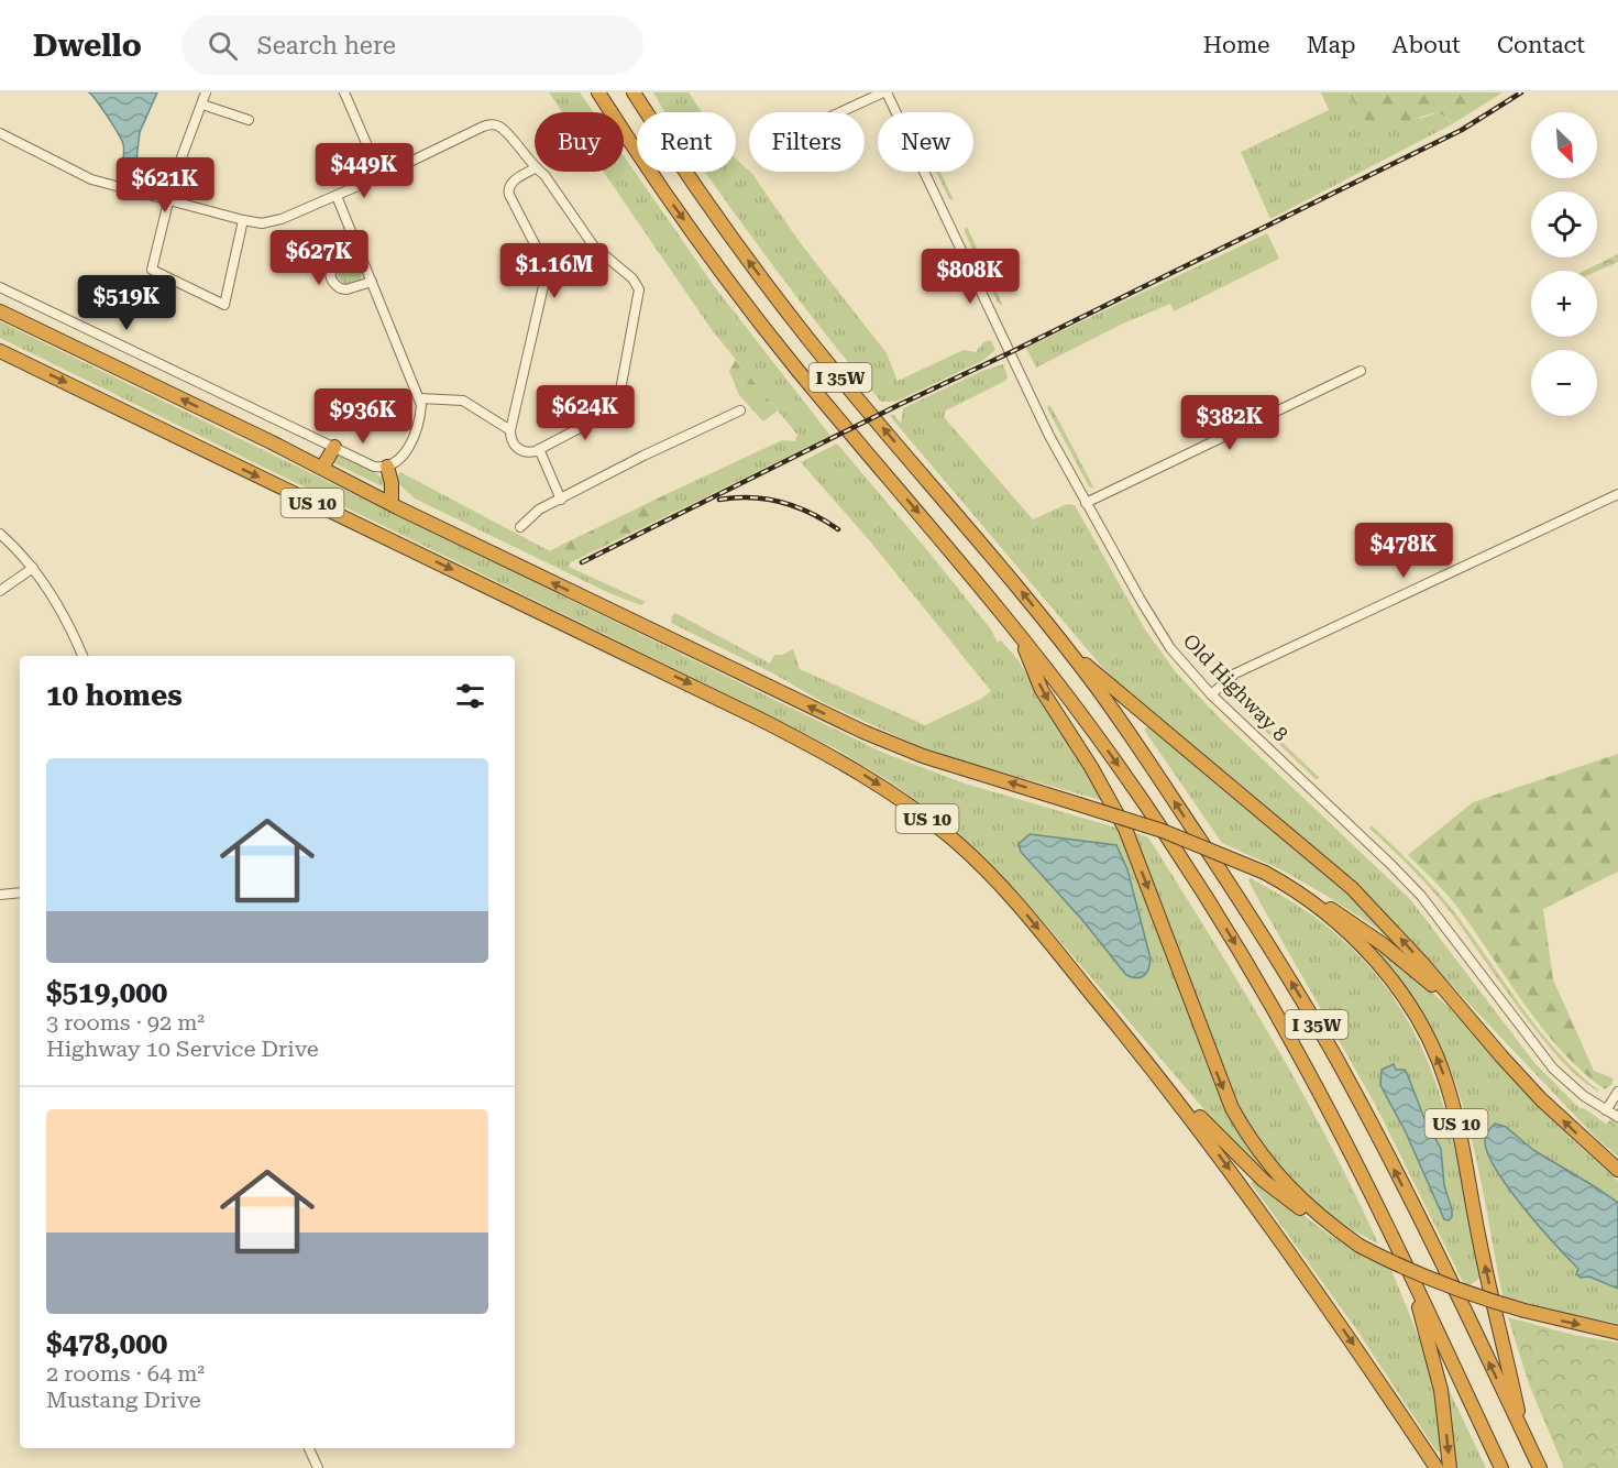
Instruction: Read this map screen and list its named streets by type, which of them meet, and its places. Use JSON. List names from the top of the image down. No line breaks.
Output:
{"streets":{"highway":["I 35W","US 10"],"street":["Old Highway 8"]},"crossings":[["I 35W","US 10"]],"north":"bottom right","page":{"header":"Dwello","search":"Search here","nav":["Home","Map","About","Contact"],"map_buttons":["+","−"],"chip":["Buy","Rent","Filters","New"],"price":["$449K","$621K","$627K","$1.16M","$808K","$519K","$624K","$936K","$382K","$478K"],"heading":"10 homes","list":[{"name":"$519,000","note":"3 rooms · 92 m² · Highway 10 Service Drive"},{"name":"$478,000","note":"2 rooms · 64 m² · Mustang Drive"}]}}
